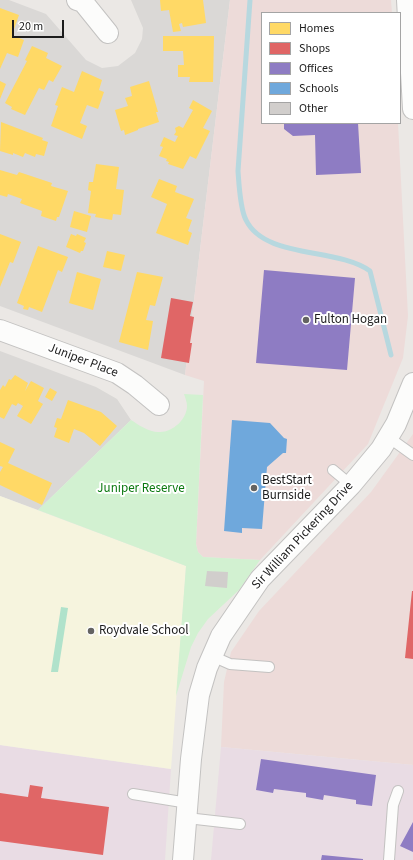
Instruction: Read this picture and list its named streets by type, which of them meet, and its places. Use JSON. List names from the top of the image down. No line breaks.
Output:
{"streets":{"street":["Juniper Place","Sir William Pickering Drive"]},"parks":["Juniper Reserve"],"places":["Fulton Hogan","BestStart Burnside","Roydvale School"],"legend":["Homes","Shops","Offices","Schools","Other"],"scale_bar":"20 m"}
